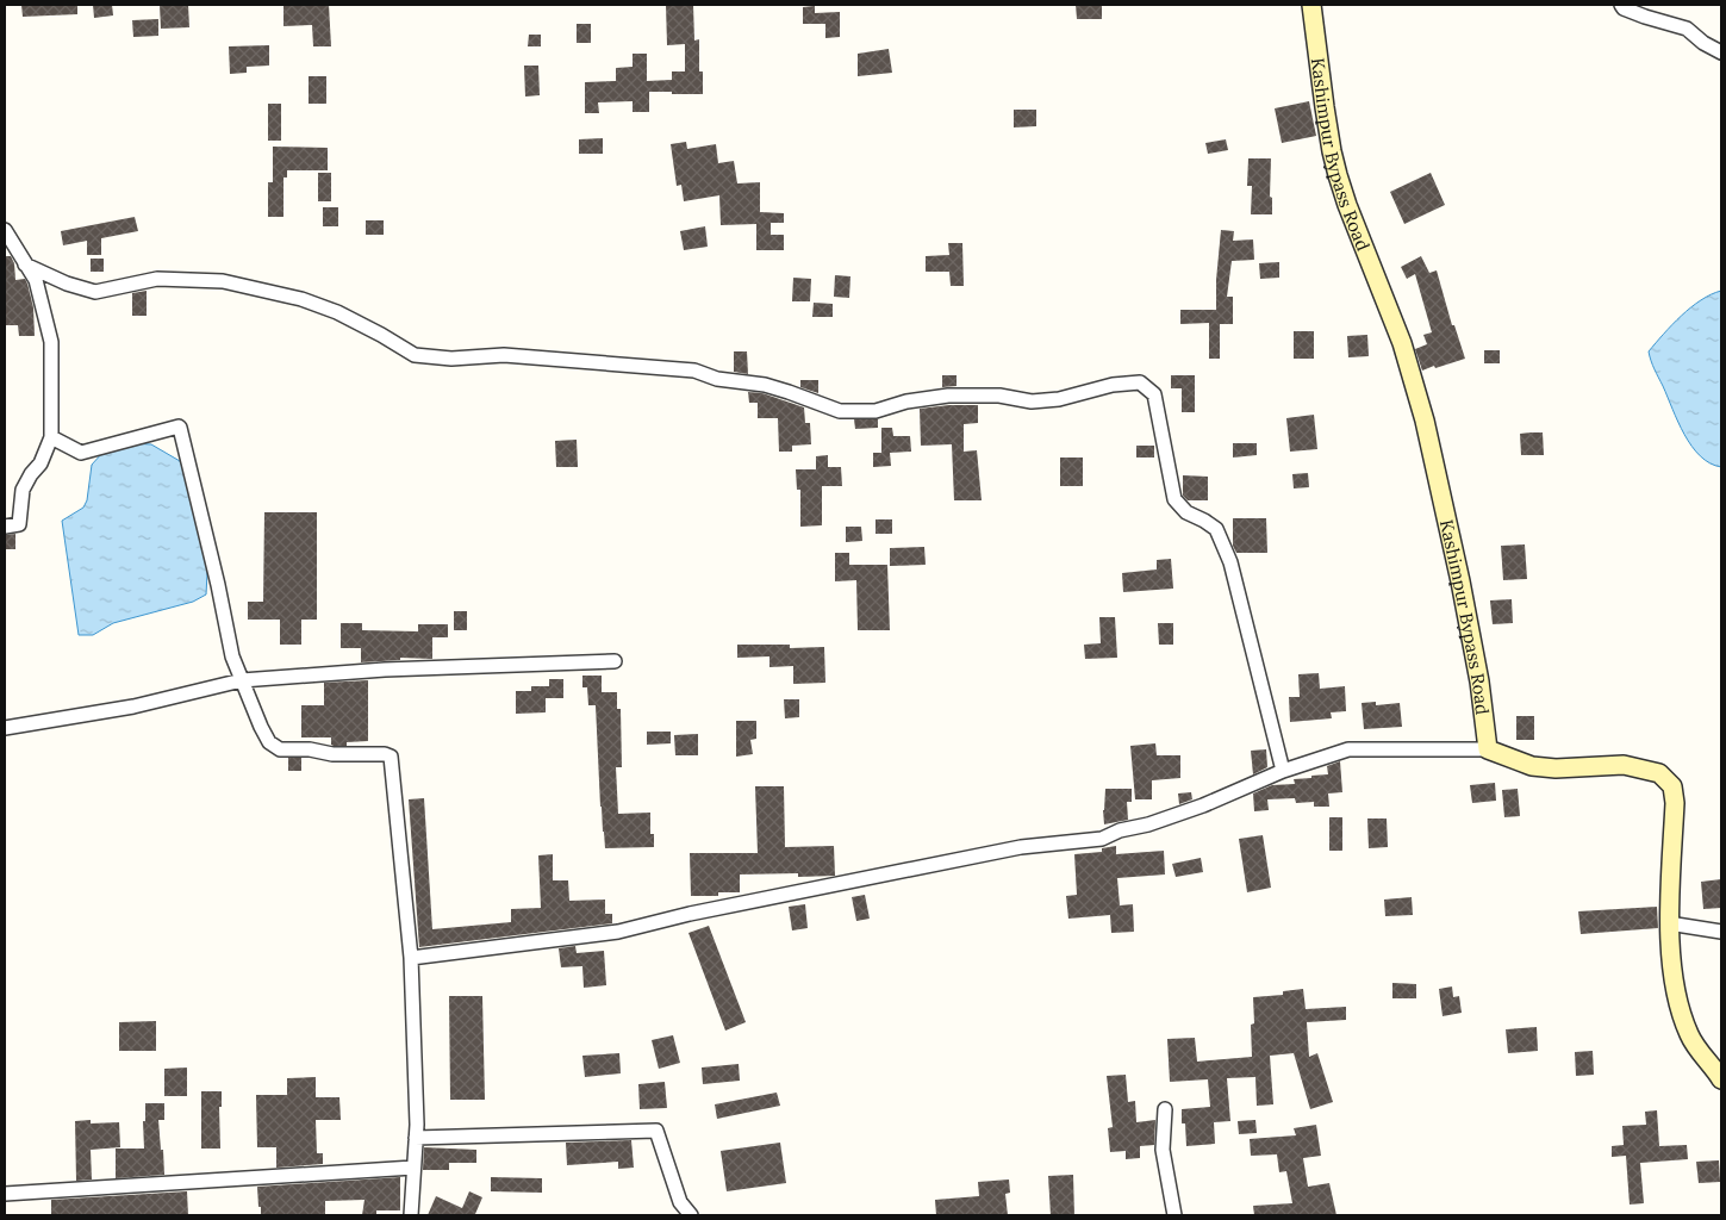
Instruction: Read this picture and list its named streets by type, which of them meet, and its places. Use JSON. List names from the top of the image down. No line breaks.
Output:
{"streets":{"main road":["Kashimpur Bypass Road"]}}
